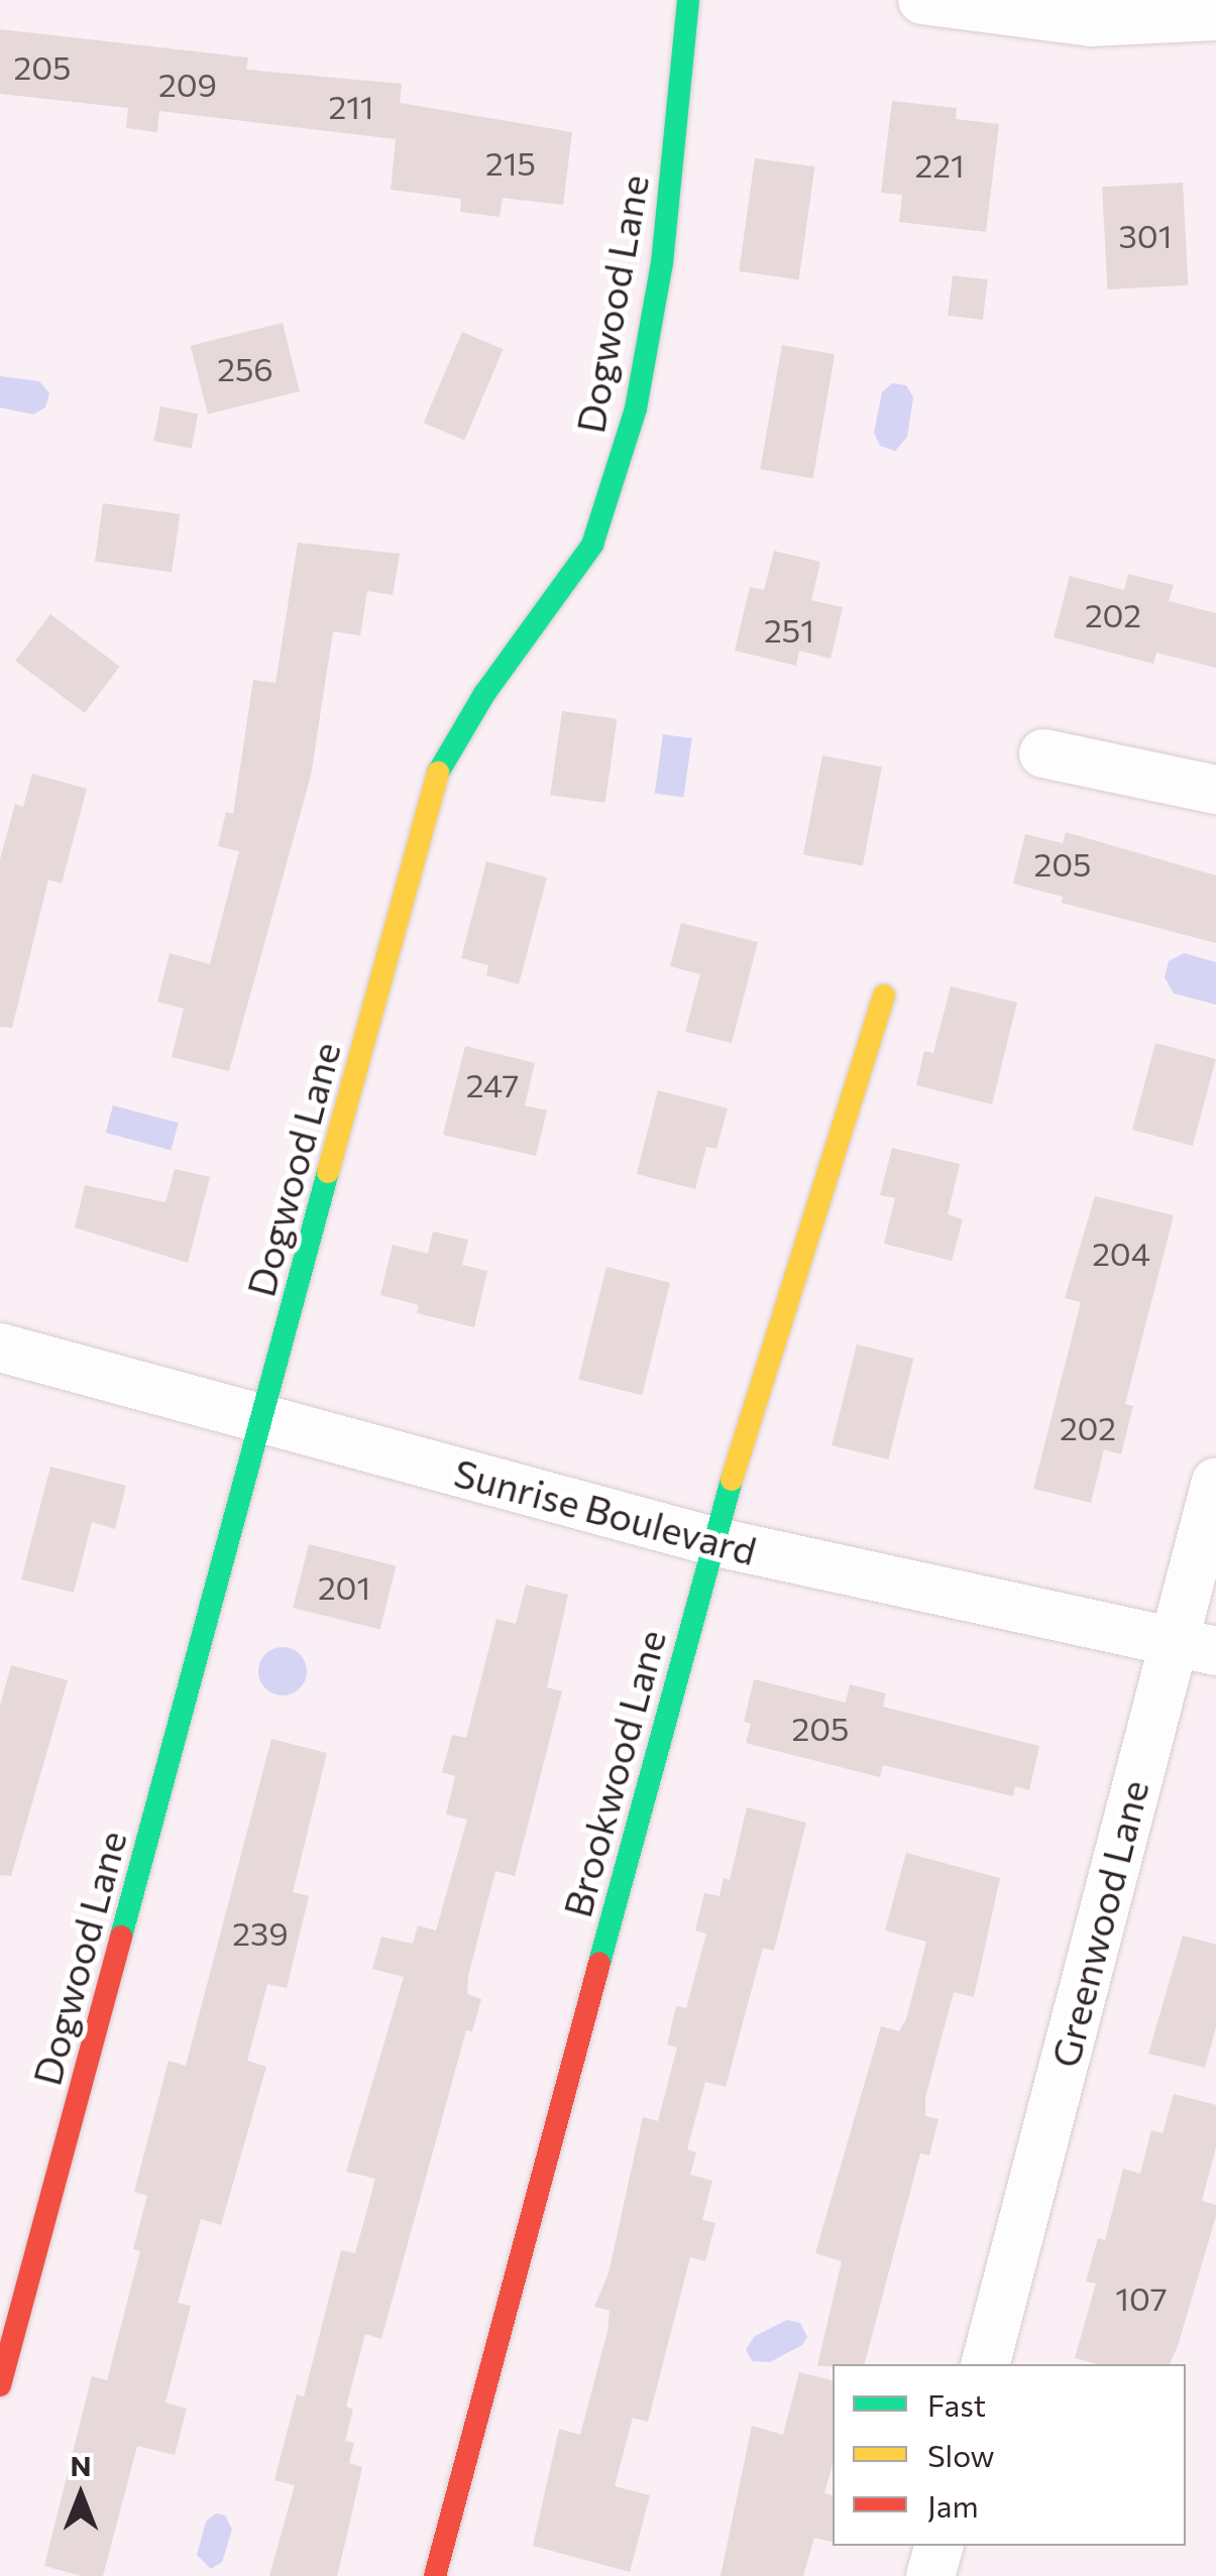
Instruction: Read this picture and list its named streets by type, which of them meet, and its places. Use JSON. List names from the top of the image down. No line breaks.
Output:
{"streets":{"street":["Dogwood Lane","Sunrise Boulevard","Brookwood Lane","Greenwood Lane"]},"crossings":[["Dogwood Lane","Sunrise Boulevard"],["Sunrise Boulevard","Brookwood Lane"],["Sunrise Boulevard","Greenwood Lane"]],"house_numbers":["205","209","211","215","221","301","256","202","251","205","247","204","202","201","205","239","107"],"legend":["Fast","Slow","Jam"],"north":"top"}
